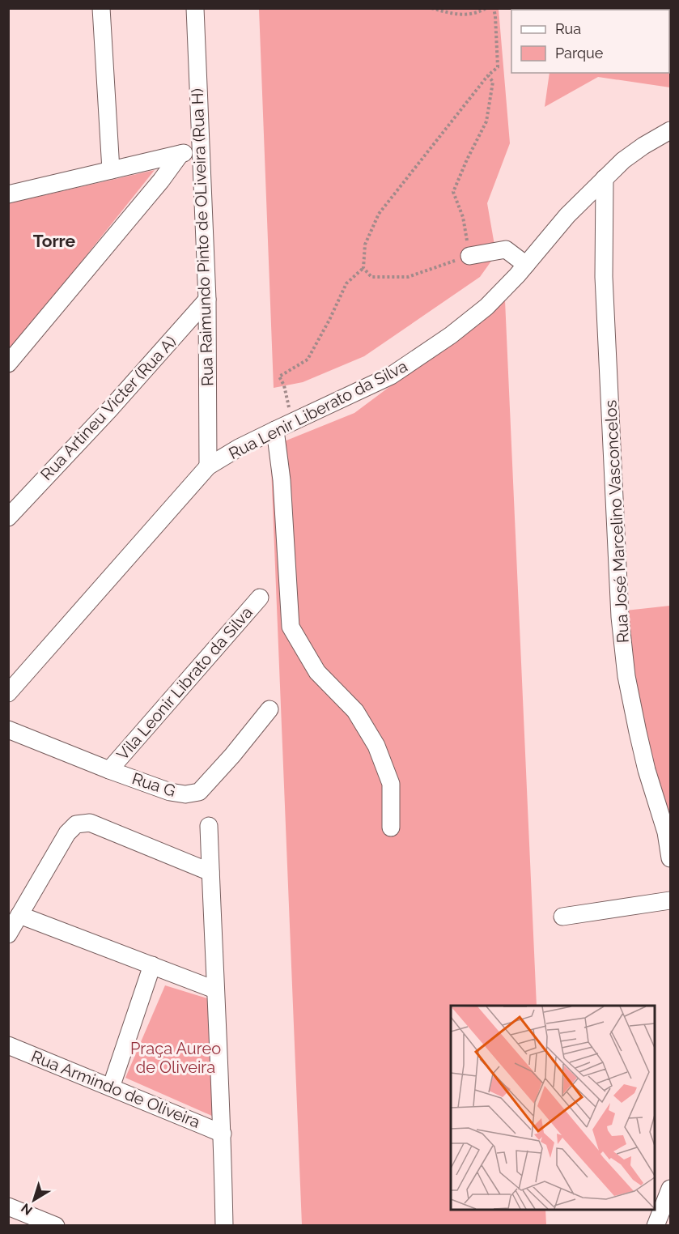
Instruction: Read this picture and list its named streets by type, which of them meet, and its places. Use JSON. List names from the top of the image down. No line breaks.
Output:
{"streets":{"street":["Rua Raimundo Pinto de OLiveira (Rua H)","Rua Artineu Victer (Rua A)","Rua Lenir Liberato da Silva","Rua José Marcelino Vasconcelos","Vila Leonir Librato da Silva","Rua G","Rua Armindo de Oliveira"]},"crossings":[["Rua Raimundo Pinto de OLiveira (Rua H)","Rua Artineu Victer (Rua A)"],["Rua Raimundo Pinto de OLiveira (Rua H)","Rua Lenir Liberato da Silva"],["Rua Lenir Liberato da Silva","Rua José Marcelino Vasconcelos"],["Vila Leonir Librato da Silva","Rua G"]],"districts":["Torre"],"parks":["Praça Aureo de Oliveira"],"legend":["Rua","Parque"],"north":"bottom left"}
